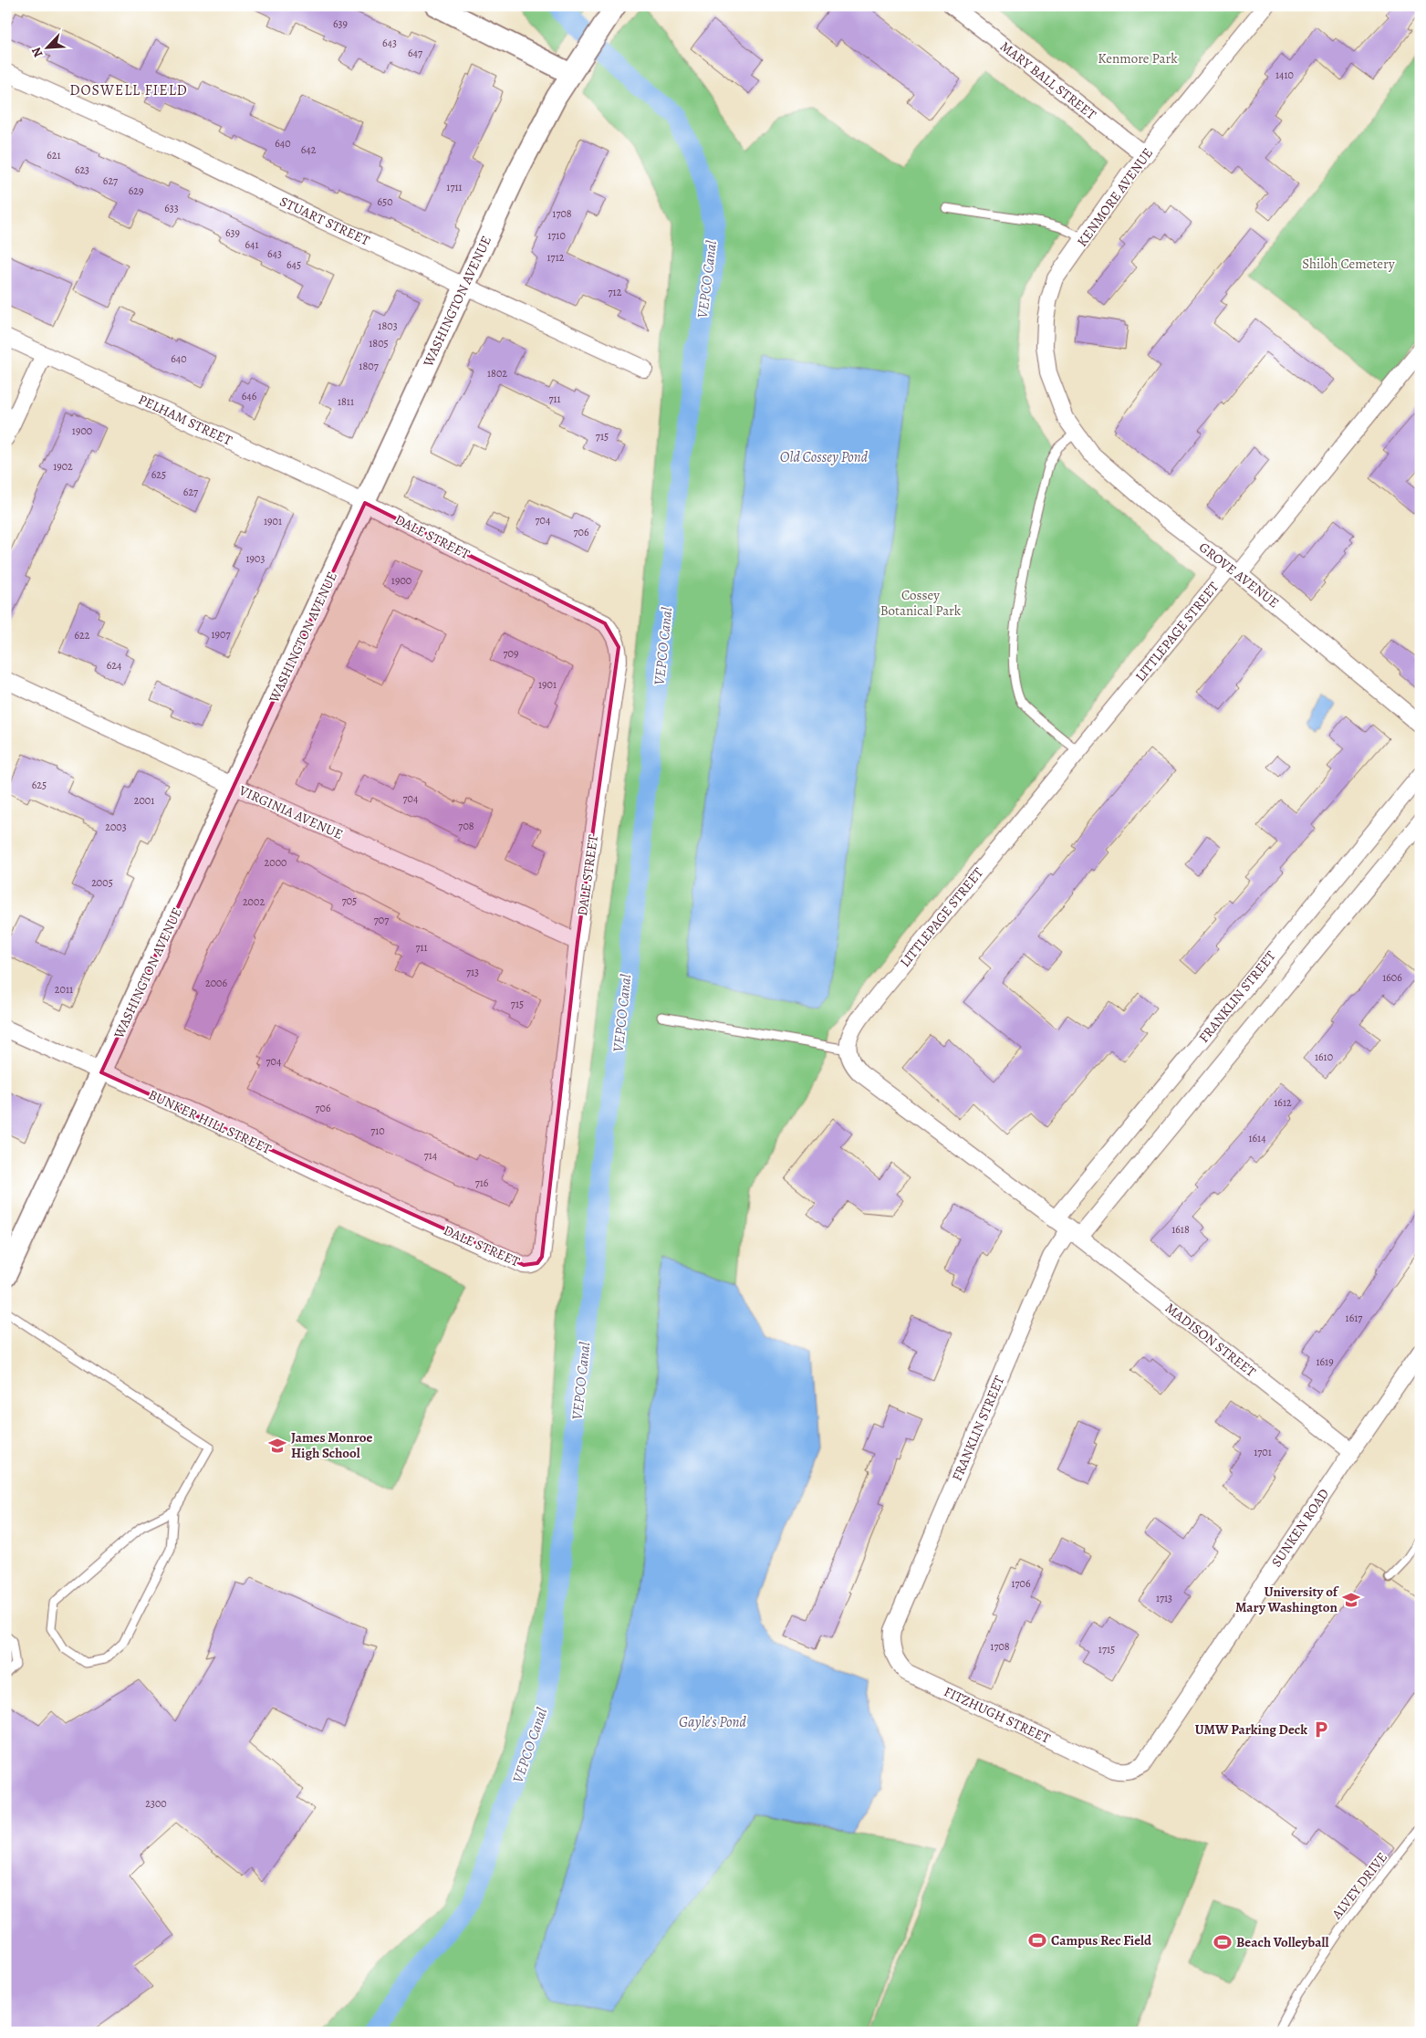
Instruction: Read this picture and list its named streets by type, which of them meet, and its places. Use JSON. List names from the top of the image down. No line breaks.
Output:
{"streets":{"street":["MARY BALL STREET","KENMORE AVENUE","STUART STREET","WASHINGTON AVENUE","PELHAM STREET","DALE STREET","GROVE AVENUE","LITTLEPAGE STREET","VIRGINIA AVENUE","FRANKLIN STREET","BUNKER HILL STREET","MADISON STREET","SUNKEN ROAD","FITZHUGH STREET"],"lane":["ALVEY DRIVE"]},"crossings":[["MARY BALL STREET","KENMORE AVENUE"],["KENMORE AVENUE","GROVE AVENUE"],["STUART STREET","WASHINGTON AVENUE"],["WASHINGTON AVENUE","PELHAM STREET"],["WASHINGTON AVENUE","DALE STREET"],["WASHINGTON AVENUE","VIRGINIA AVENUE"],["WASHINGTON AVENUE","BUNKER HILL STREET"],["PELHAM STREET","DALE STREET"],["DALE STREET","VIRGINIA AVENUE"],["DALE STREET","BUNKER HILL STREET"],["GROVE AVENUE","LITTLEPAGE STREET"],["FRANKLIN STREET","MADISON STREET"],["FRANKLIN STREET","FITZHUGH STREET"],["MADISON STREET","SUNKEN ROAD"],["SUNKEN ROAD","FITZHUGH STREET"]],"districts":["DOSWELL FIELD"],"water":["VEPCO Canal","Old Cossey Pond","Gayle's Pond"],"parks":["Kenmore Park","Shiloh Cemetery","Cossey Botanical Park"],"places":{"school or university":["James Monroe High School","University of Mary Washington"],"parking":["UMW Parking Deck"],"sports":["Campus Rec Field","Beach Volleyball"]},"house_numbers":["639","643","647","1410","640","642","621","623","627","1711","629","650","633","1708","639","1710","641","643","1712","645","712","1803","1805","640","1807","1802","646","711","1811","1900","715","1902","625","627","704","1901","706","1903","1900","1907","622","709","624","1901","625","704","2001","708","2003","2000","2005","705","2002","707","711","713","1606","2006","2011","715","1610","704","1612","706","710","1614","714","716","1618","1617","1619","1701","1706","1713","1708","1715","2300"],"north":"bottom left"}
